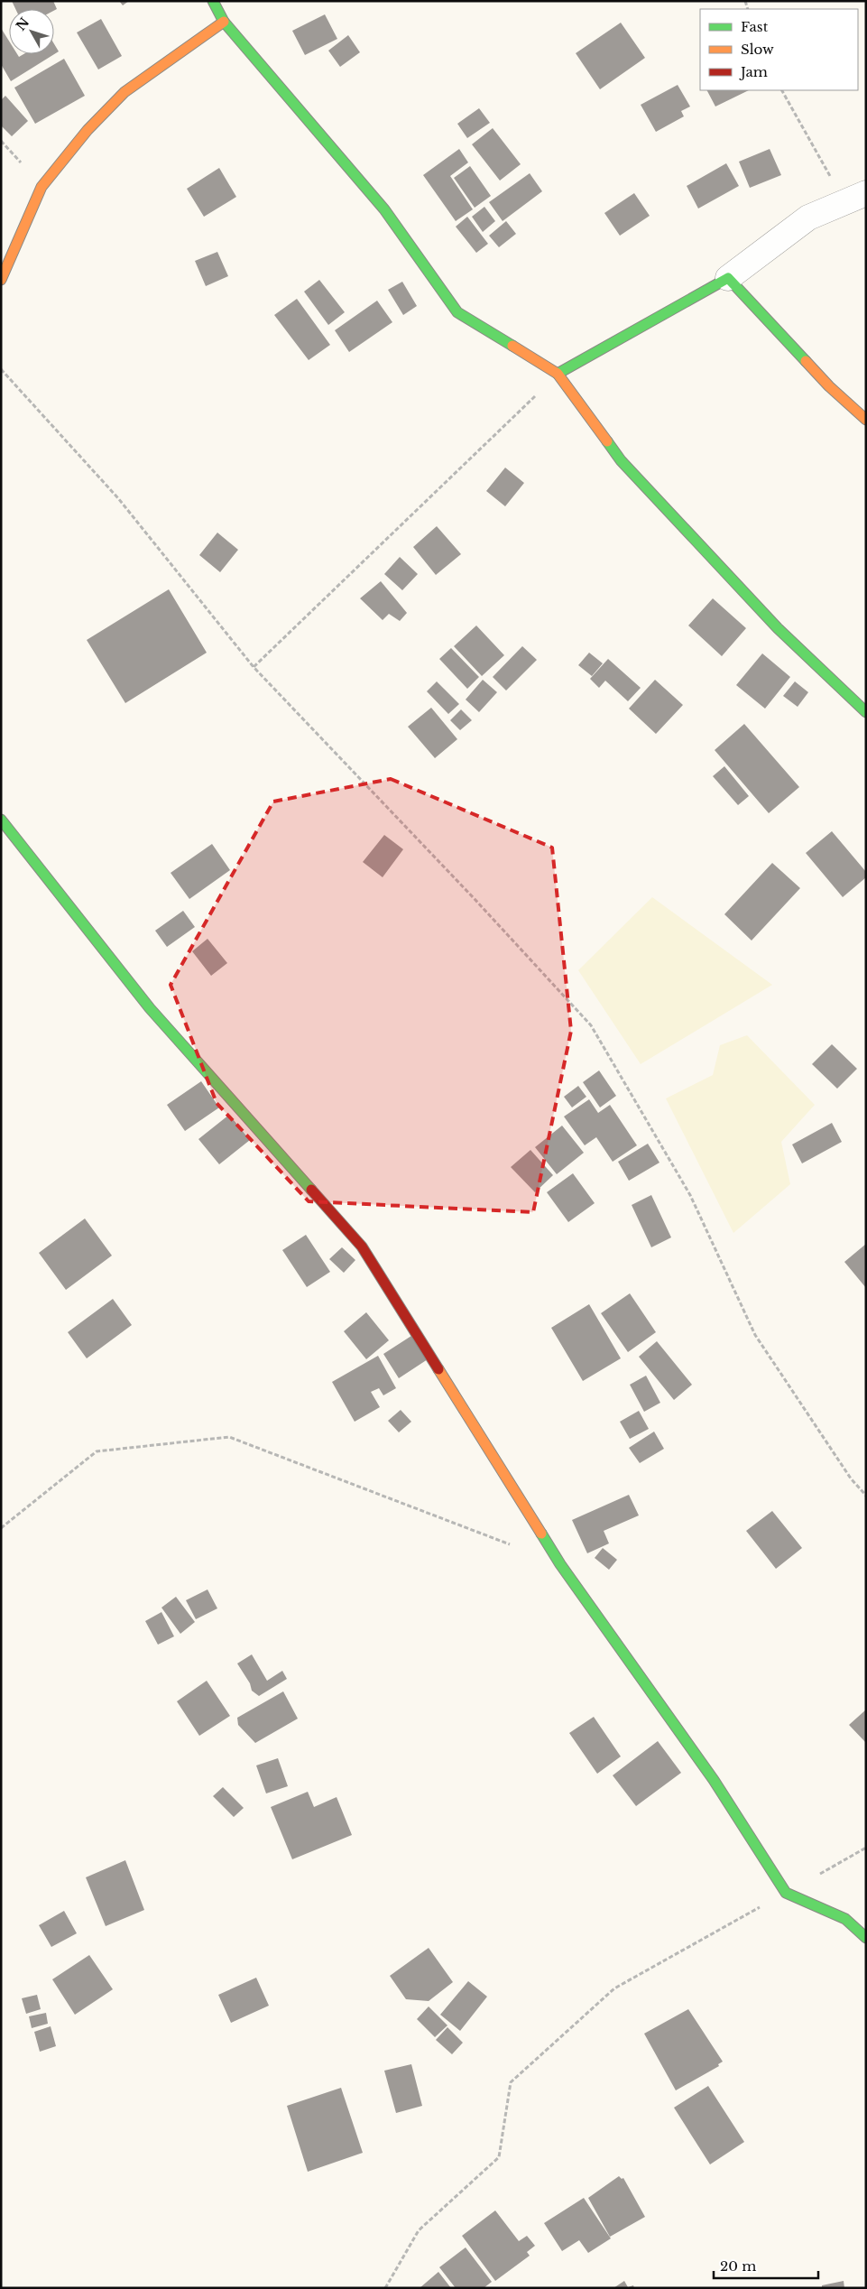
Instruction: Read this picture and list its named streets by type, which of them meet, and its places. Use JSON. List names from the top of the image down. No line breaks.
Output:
{"legend":["Fast","Slow","Jam"],"scale_bar":"20 m","north":"top left"}
